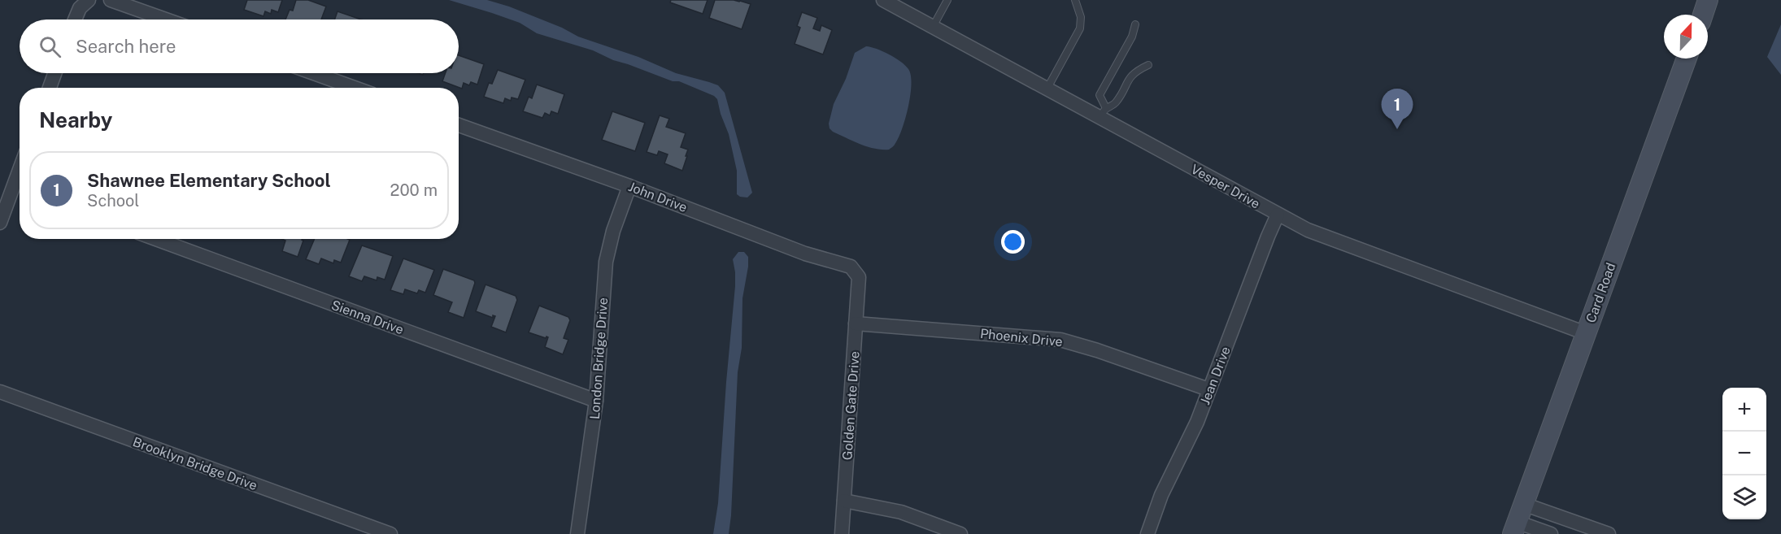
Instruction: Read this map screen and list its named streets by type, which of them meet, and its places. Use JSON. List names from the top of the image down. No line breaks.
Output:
{"streets":{"street":["Vesper Drive","John Drive","Card Road","Sienna Drive","Phoenix Drive","London Bridge Drive","Jean Drive","Golden Gate Drive","Brooklyn Bridge Drive"]},"crossings":[["Vesper Drive","Card Road"],["Vesper Drive","Jean Drive"],["John Drive","London Bridge Drive"],["John Drive","Golden Gate Drive"],["Sienna Drive","London Bridge Drive"],["Phoenix Drive","Jean Drive"],["Phoenix Drive","Golden Gate Drive"]],"north":"top","page":{"search":"Search here","heading":"Nearby","pins":"1","list":[{"mark":"1","name":"Shawnee Elementary School","note":"School","value":"200 m"}],"map_buttons":["+","−"]}}
